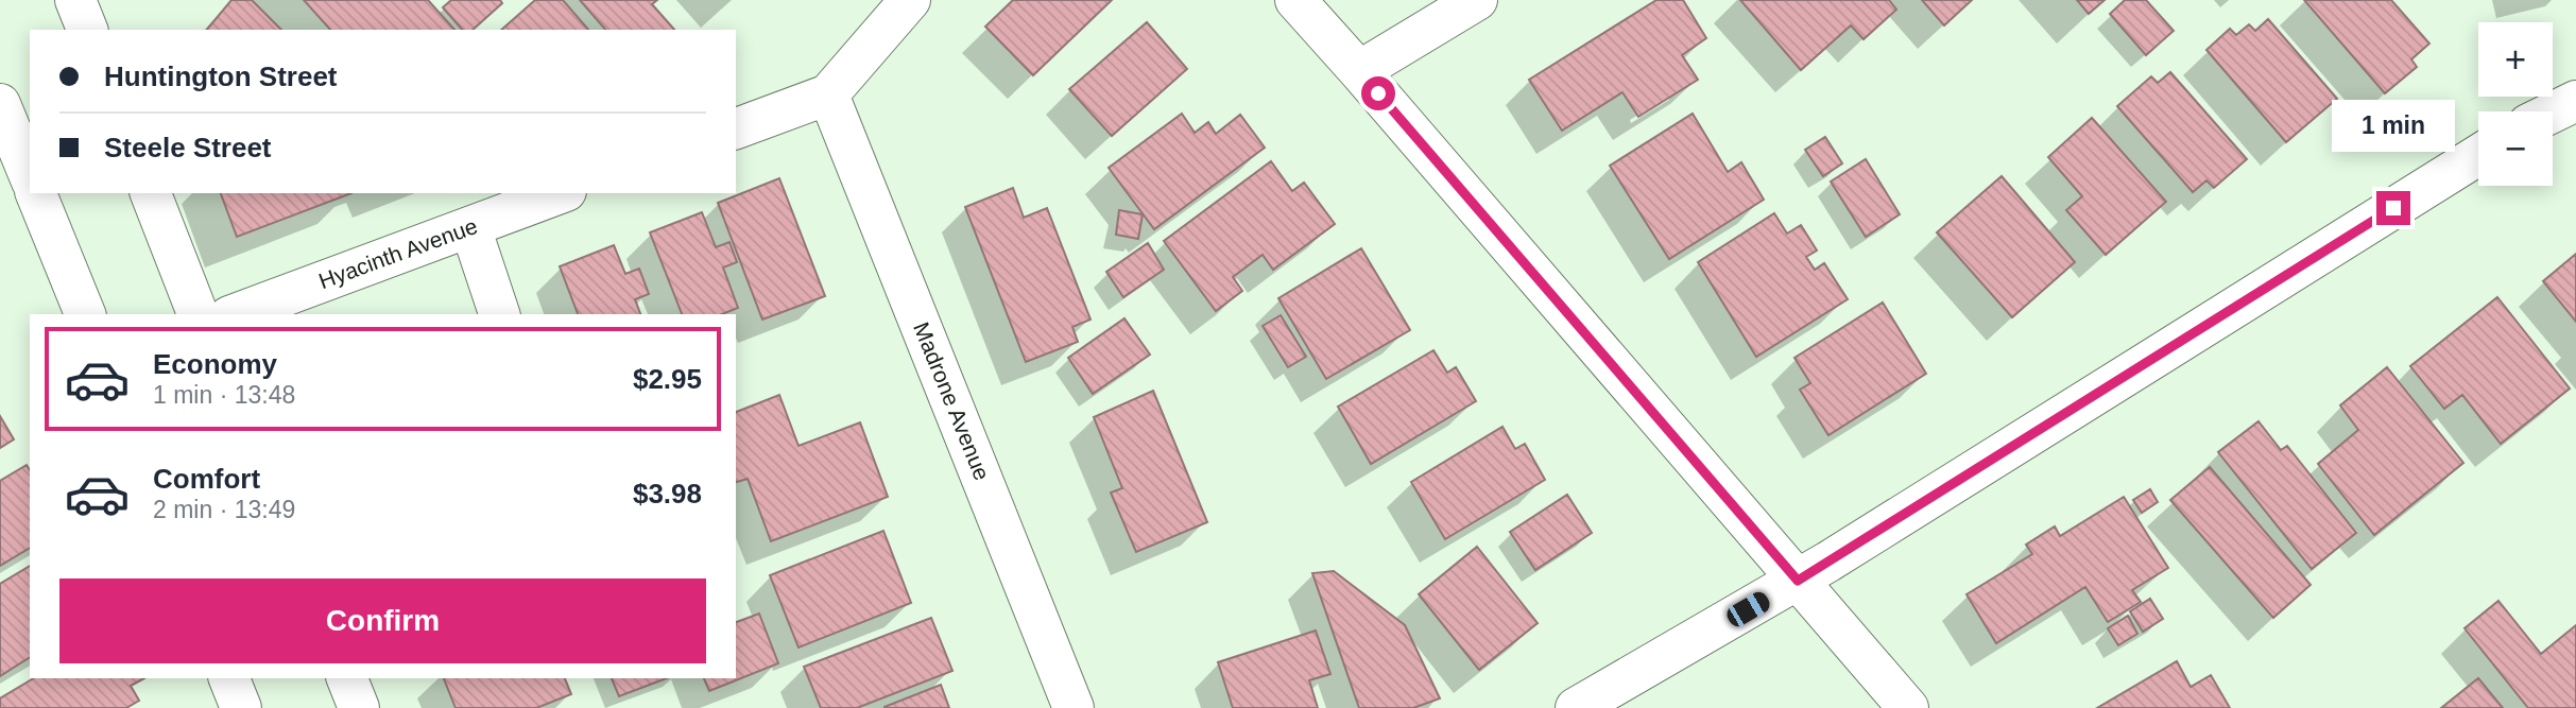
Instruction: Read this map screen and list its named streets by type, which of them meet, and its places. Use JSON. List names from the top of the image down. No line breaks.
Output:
{"streets":{"street":["Hyacinth Avenue","Madrone Avenue"]},"page":{"map_buttons":["+","−"],"banner":["Huntington Street","Steele Street"],"bubble":"1 min","list":[{"name":"Economy","note":"1 min · 13:48","value":"$2.95"},{"name":"Comfort","note":"2 min · 13:49","value":"$3.98"}],"buttons":"Confirm"}}
